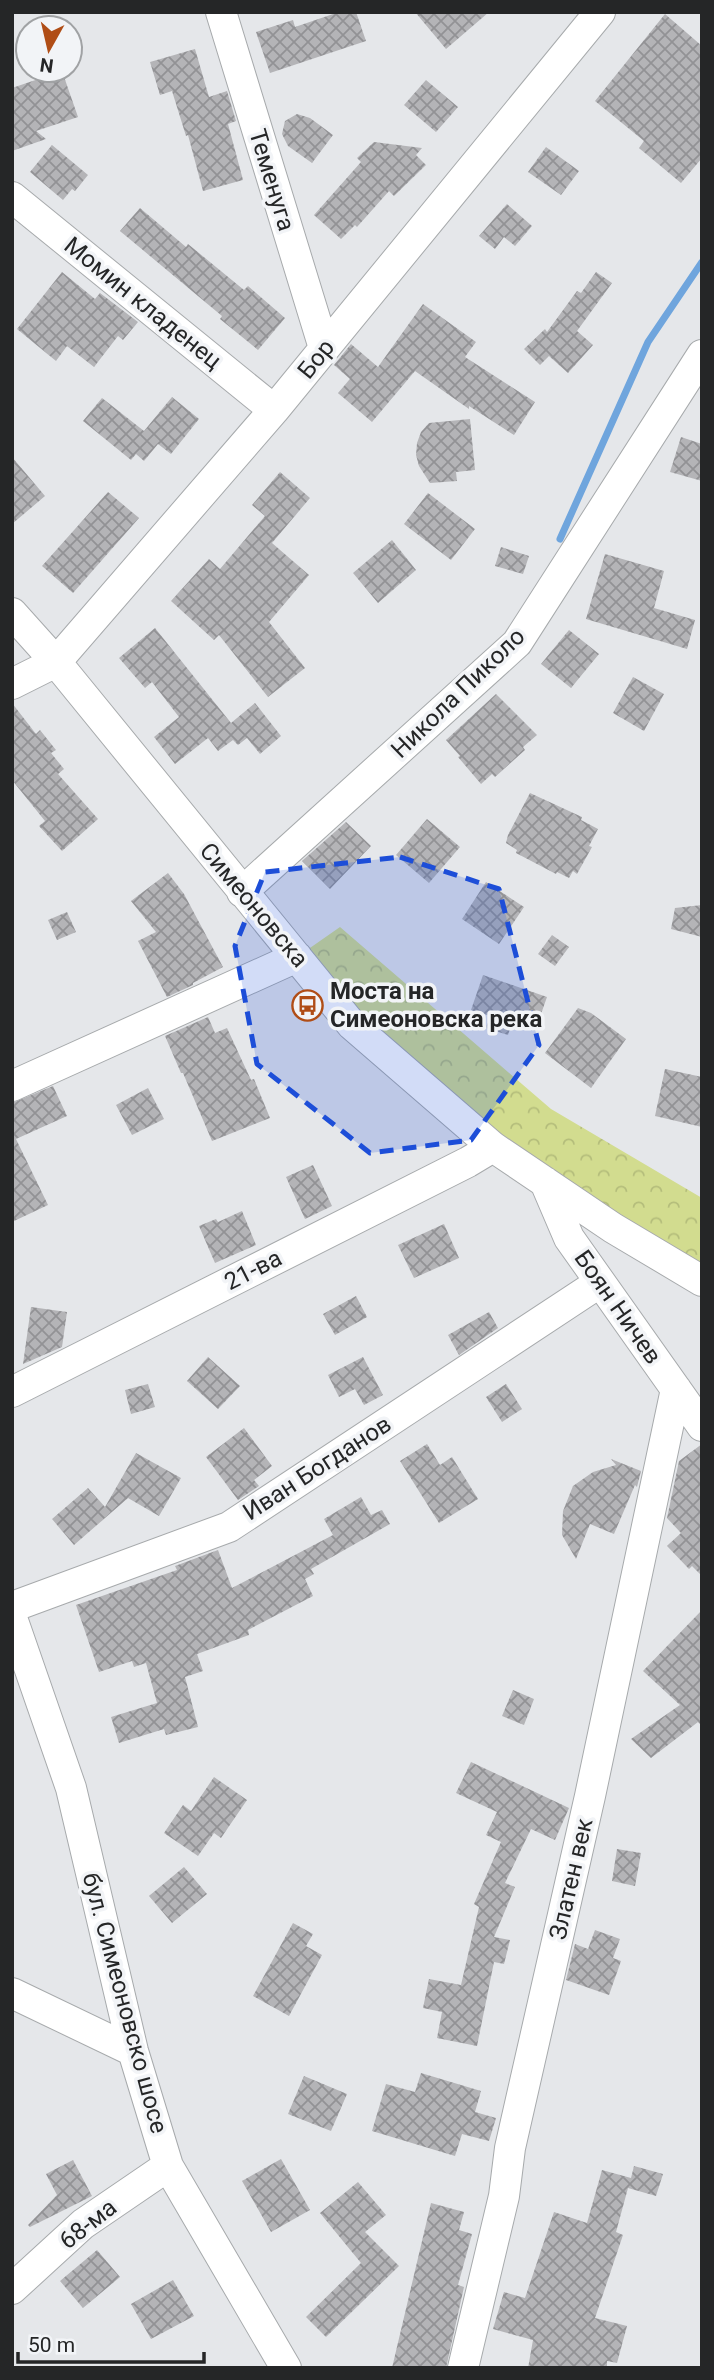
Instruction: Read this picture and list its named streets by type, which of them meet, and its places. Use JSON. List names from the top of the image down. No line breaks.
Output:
{"streets":{"street":["Теменуга","Момин кладенец","Бор","Никола Пиколо","Симеоновска","21-ва","Боян Ничев","Иван Богданов","Златен век","бул. Симеоновско шосе","68-ма"]},"crossings":[["Теменуга","Бор"],["Момин кладенец","Бор"],["Бор","Симеоновска"],["Никола Пиколо","Симеоновска"],["Симеоновска","21-ва"],["Симеоновска","Боян Ничев"],["Боян Ничев","Иван Богданов"],["Боян Ничев","Златен век"],["бул. Симеоновско шосе","68-ма"]],"places":{"bus stop":["Моста на Симеоновска река"]},"scale_bar":"50 m","north":"bottom"}
